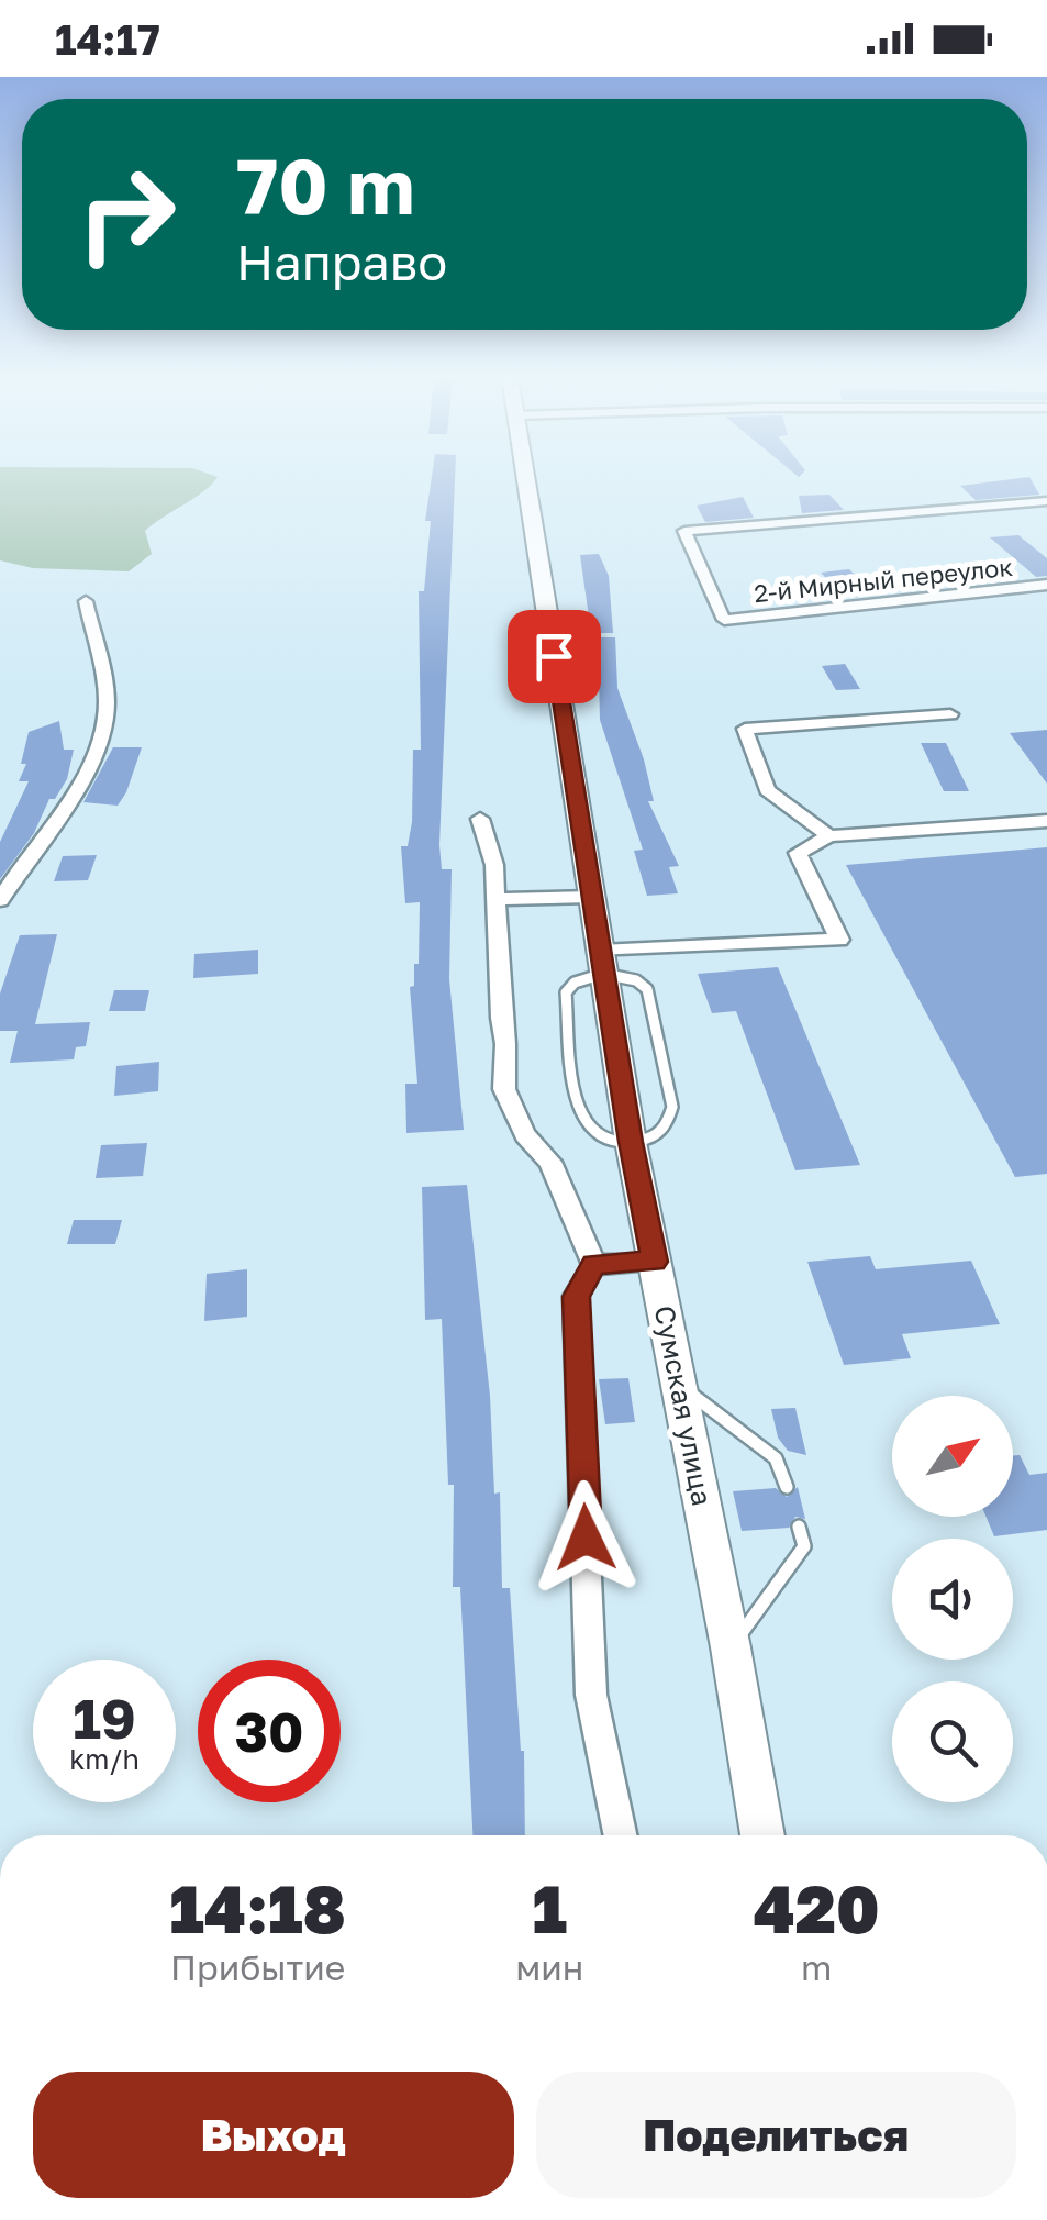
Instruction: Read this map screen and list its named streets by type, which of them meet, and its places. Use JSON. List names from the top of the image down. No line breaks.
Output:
{"streets":{"main road":["Сумская улица"],"street":["2-й Мирный переулок"]},"north":"top right","page":{"status":"14:17","turn":["70 m","Направо"],"speed":"19 km/h","limit":"30","eta":["14:18","Прибытие","1","мин","420","m"],"buttons":["Выход","Поделиться"]}}
